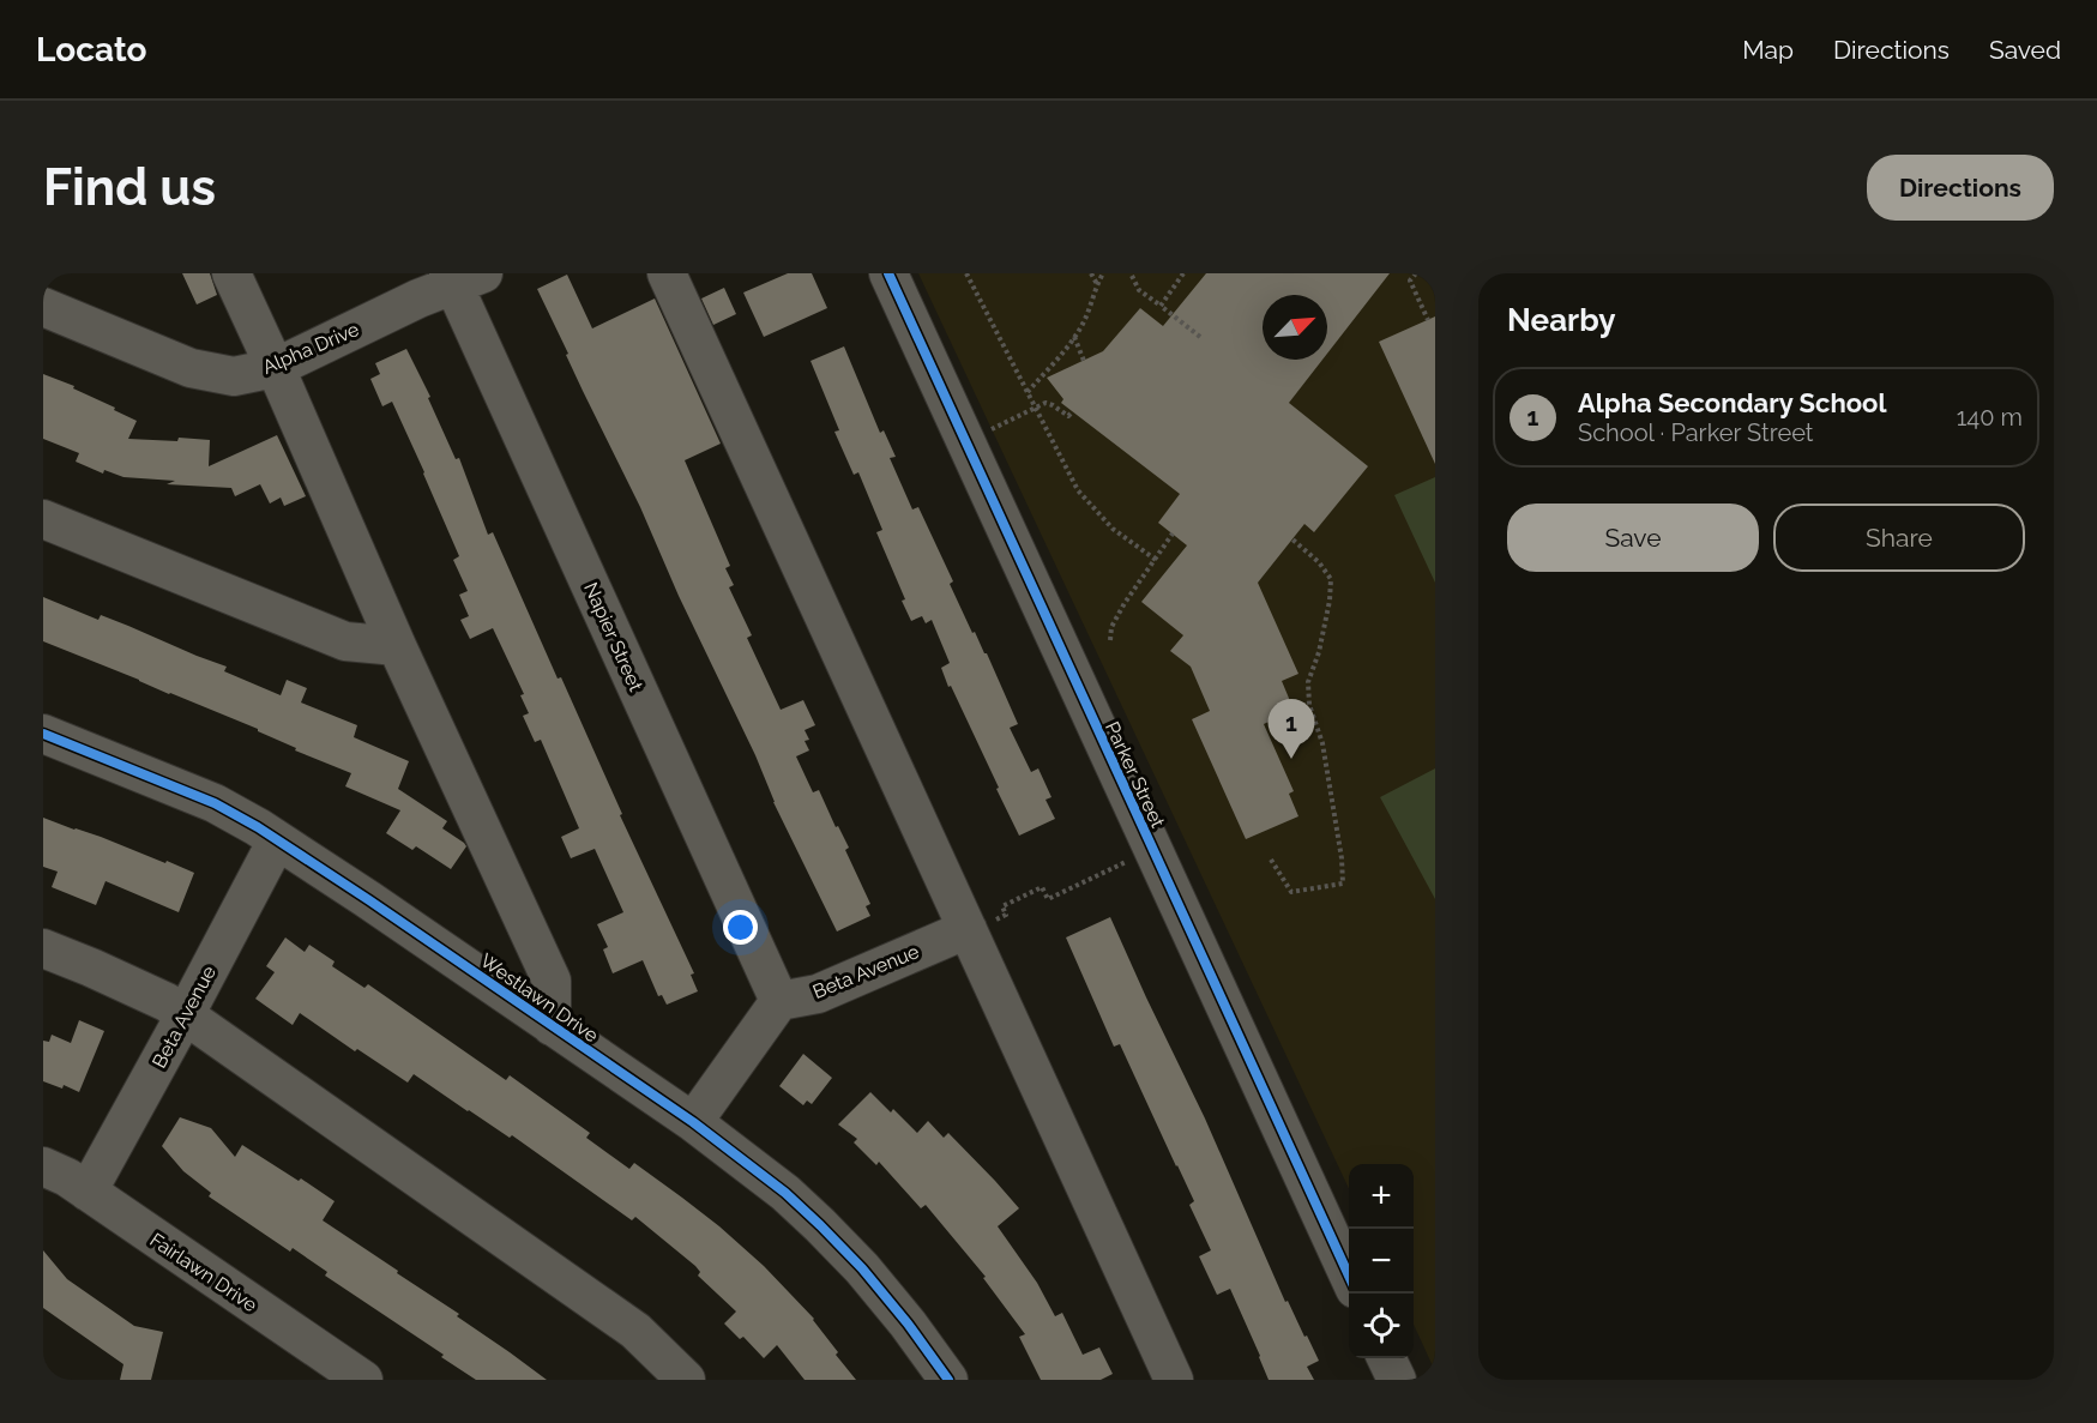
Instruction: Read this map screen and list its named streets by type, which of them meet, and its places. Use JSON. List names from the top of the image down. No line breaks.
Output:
{"streets":{"street":["Alpha Drive","Napier Street","Parker Street","Beta Avenue","Westlawn Drive","Fairlawn Drive"]},"crossings":[["Alpha Drive","Napier Street"],["Napier Street","Beta Avenue"],["Beta Avenue","Westlawn Drive"],["Beta Avenue","Fairlawn Drive"]],"north":"top right","page":{"header":"Locato","nav":["Map","Directions","Saved"],"buttons":["Directions",["Save","Share"]],"title":"Find us","heading":"Nearby","list":[{"mark":"1","name":"Alpha Secondary School","note":"School · Parker Street","value":"140 m"}],"pins":"1","map_buttons":["+","−"]}}
